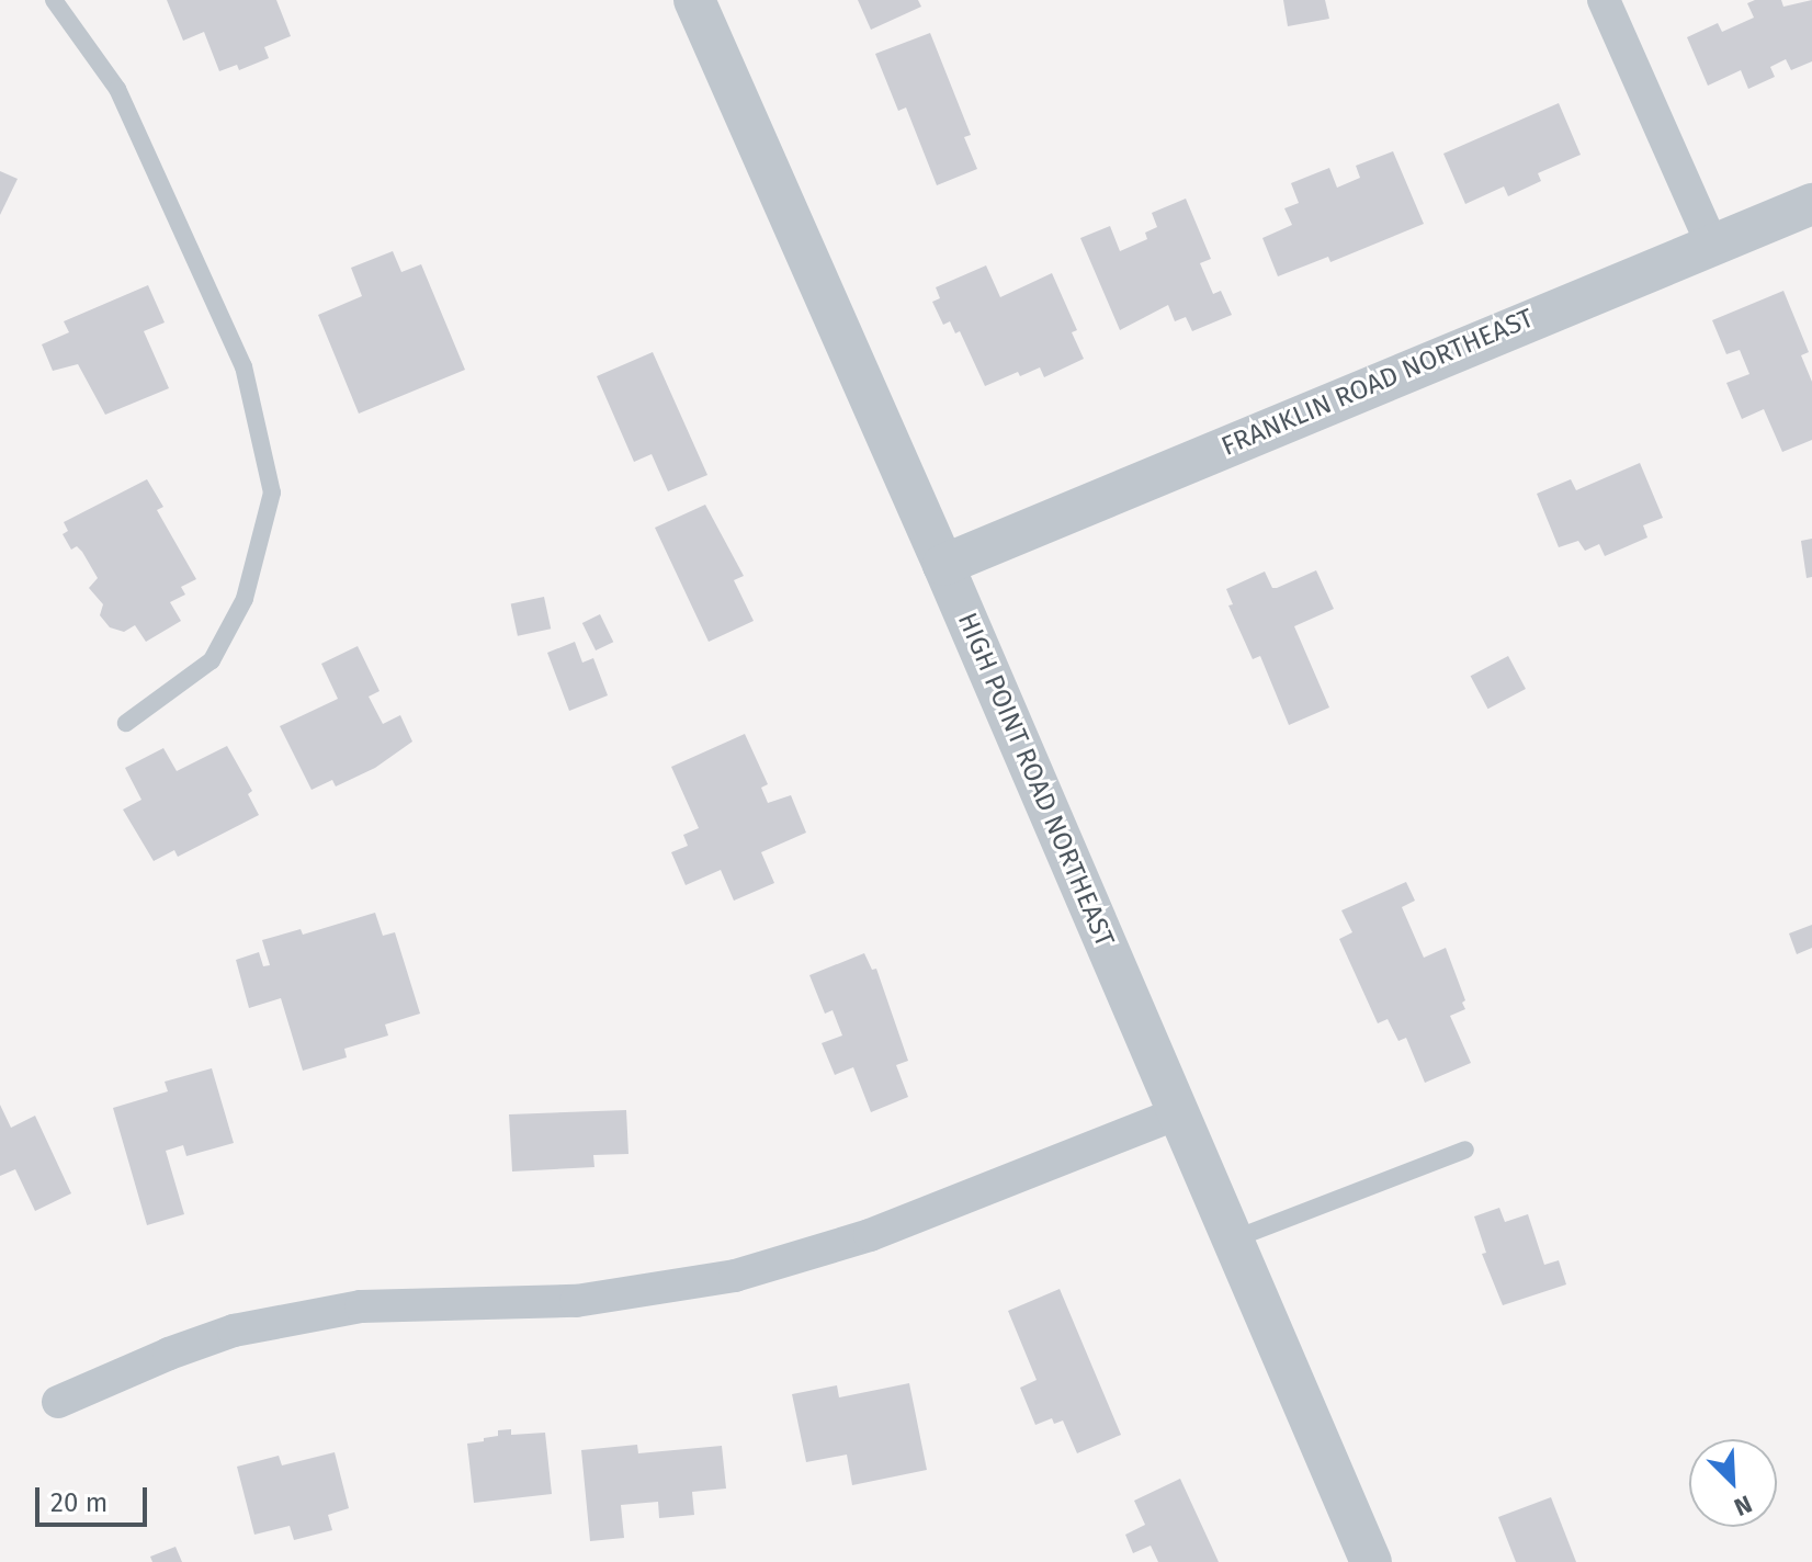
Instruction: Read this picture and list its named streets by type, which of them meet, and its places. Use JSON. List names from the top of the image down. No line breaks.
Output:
{"streets":{"street":["FRANKLIN ROAD NORTHEAST","HIGH POINT ROAD NORTHEAST"]},"crossings":[["FRANKLIN ROAD NORTHEAST","HIGH POINT ROAD NORTHEAST"]],"scale_bar":"20 m","north":"bottom right"}
